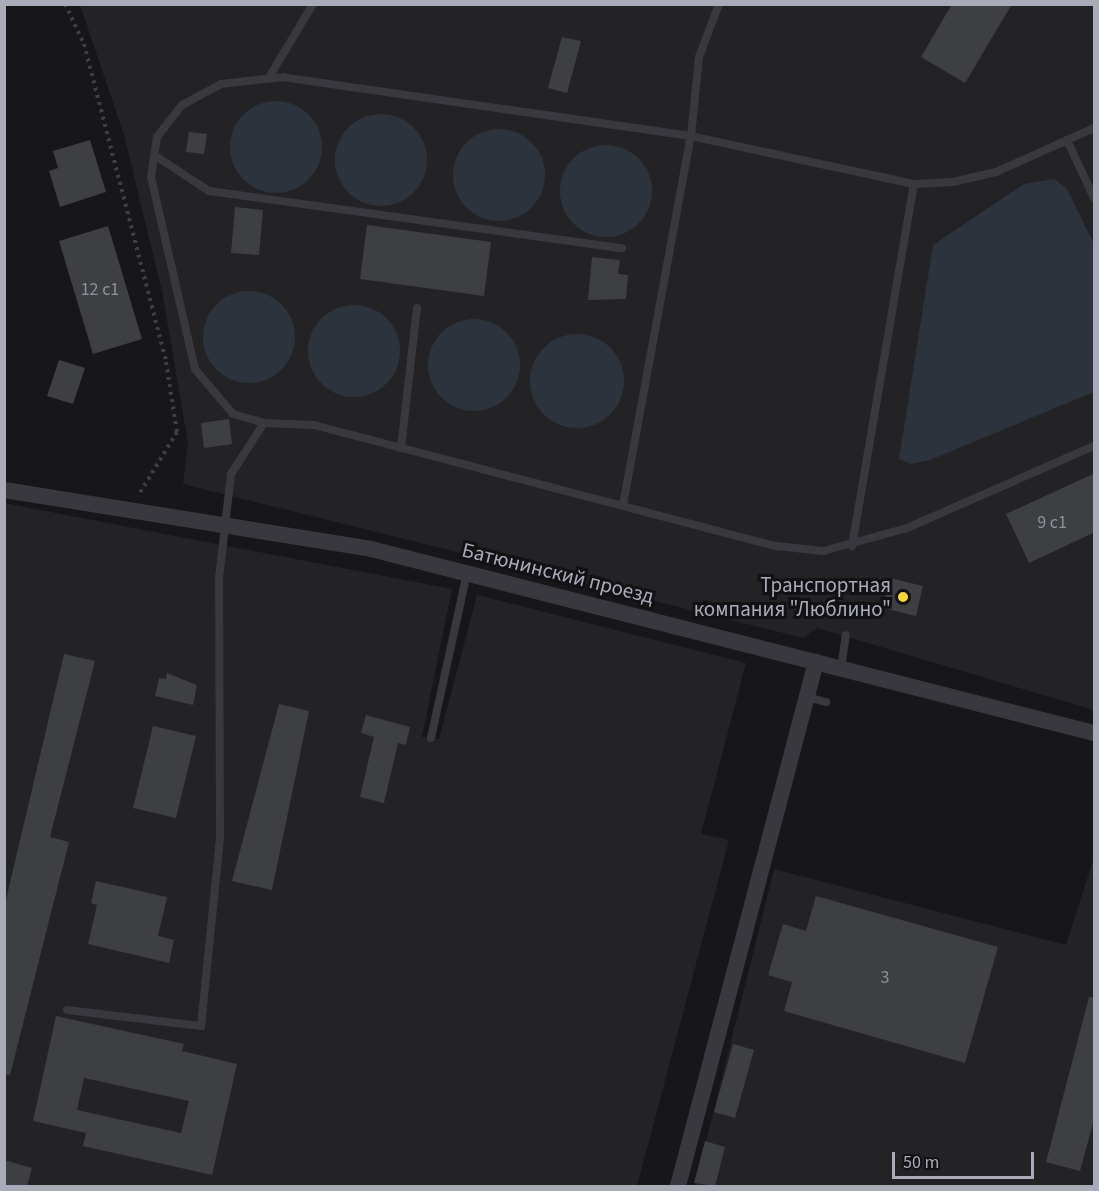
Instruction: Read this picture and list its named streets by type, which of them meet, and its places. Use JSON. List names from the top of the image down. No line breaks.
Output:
{"streets":{"street":["Батюнинский проезд"]},"places":["Транспортная компания \"Люблино\""],"house_numbers":["12 с1","9 с1","3"],"scale_bar":"50 m"}
